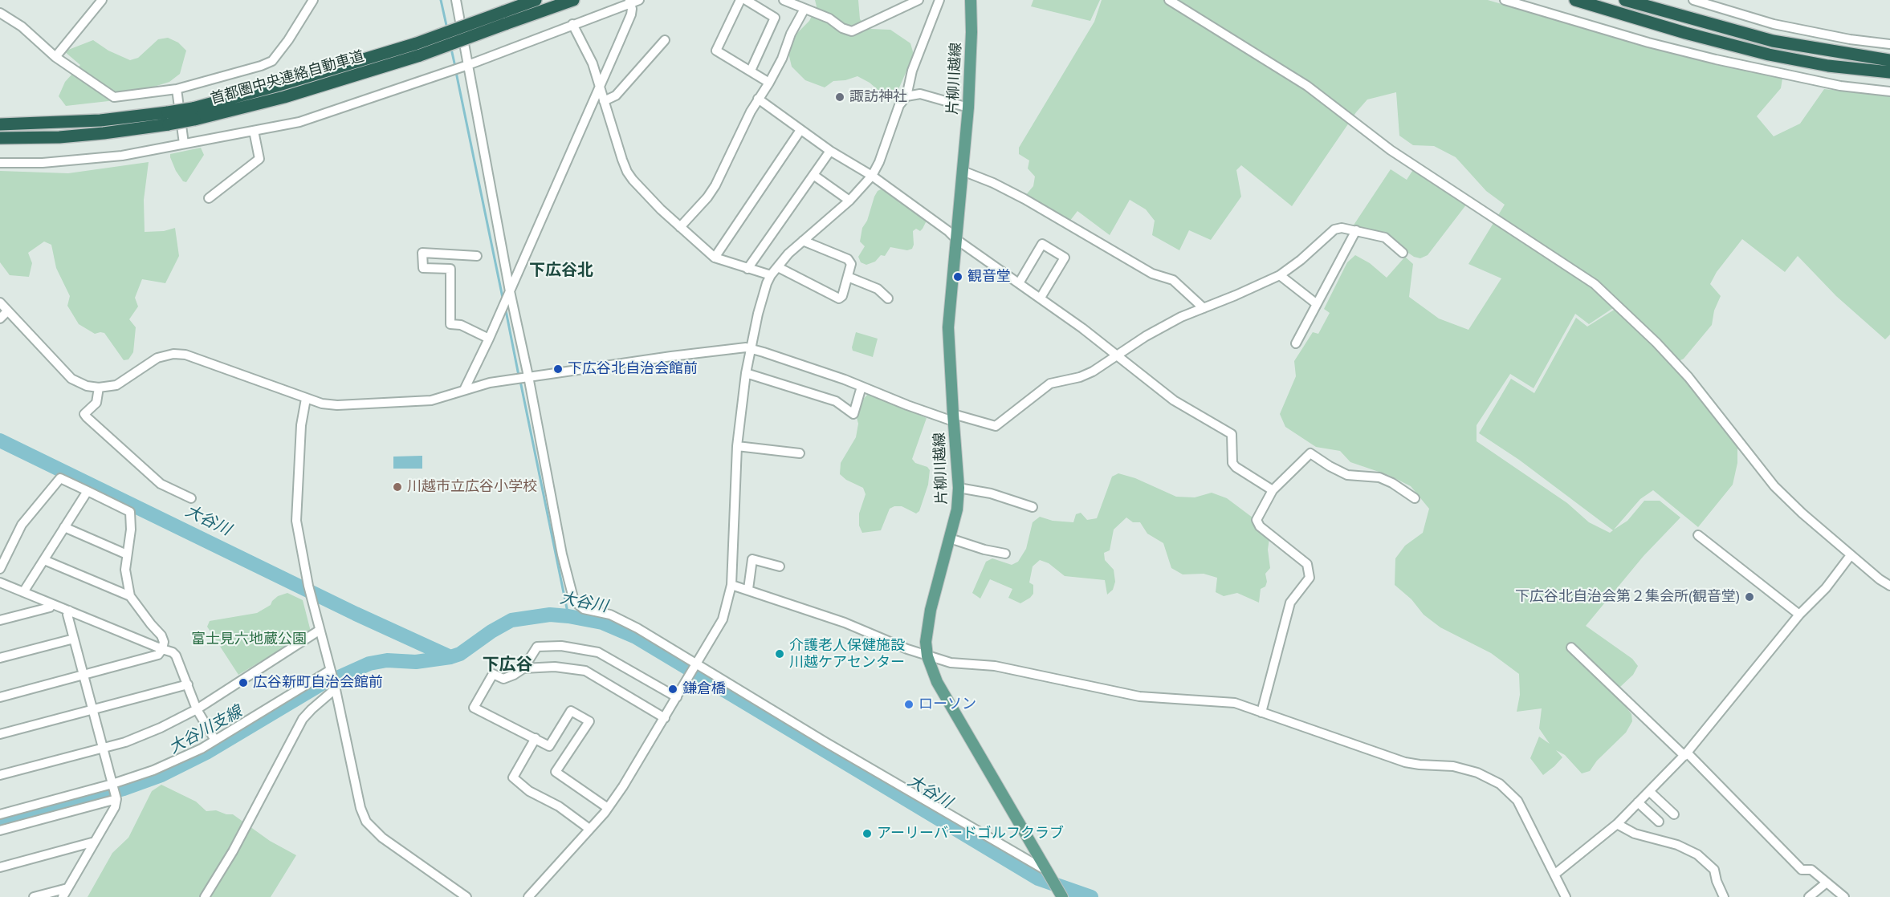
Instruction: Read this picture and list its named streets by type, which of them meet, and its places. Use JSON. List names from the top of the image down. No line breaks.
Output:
{"streets":{"highway":["首都圏中央連絡自動車道"],"main road":["片柳川越線"]},"districts":["下広谷北","下広谷"],"water":["大谷川","大谷川支線"],"parks":["富士見六地蔵公園"],"places":["諏訪神社","観音堂","下広谷北自治会館前","川越市立広谷小学校","下広谷北自治会第２集会所(観音堂)","介護老人保健施設 川越ケアセンター","広谷新町自治会館前","鎌倉橋","ローソン","アーリーバードゴルフクラブ"]}
